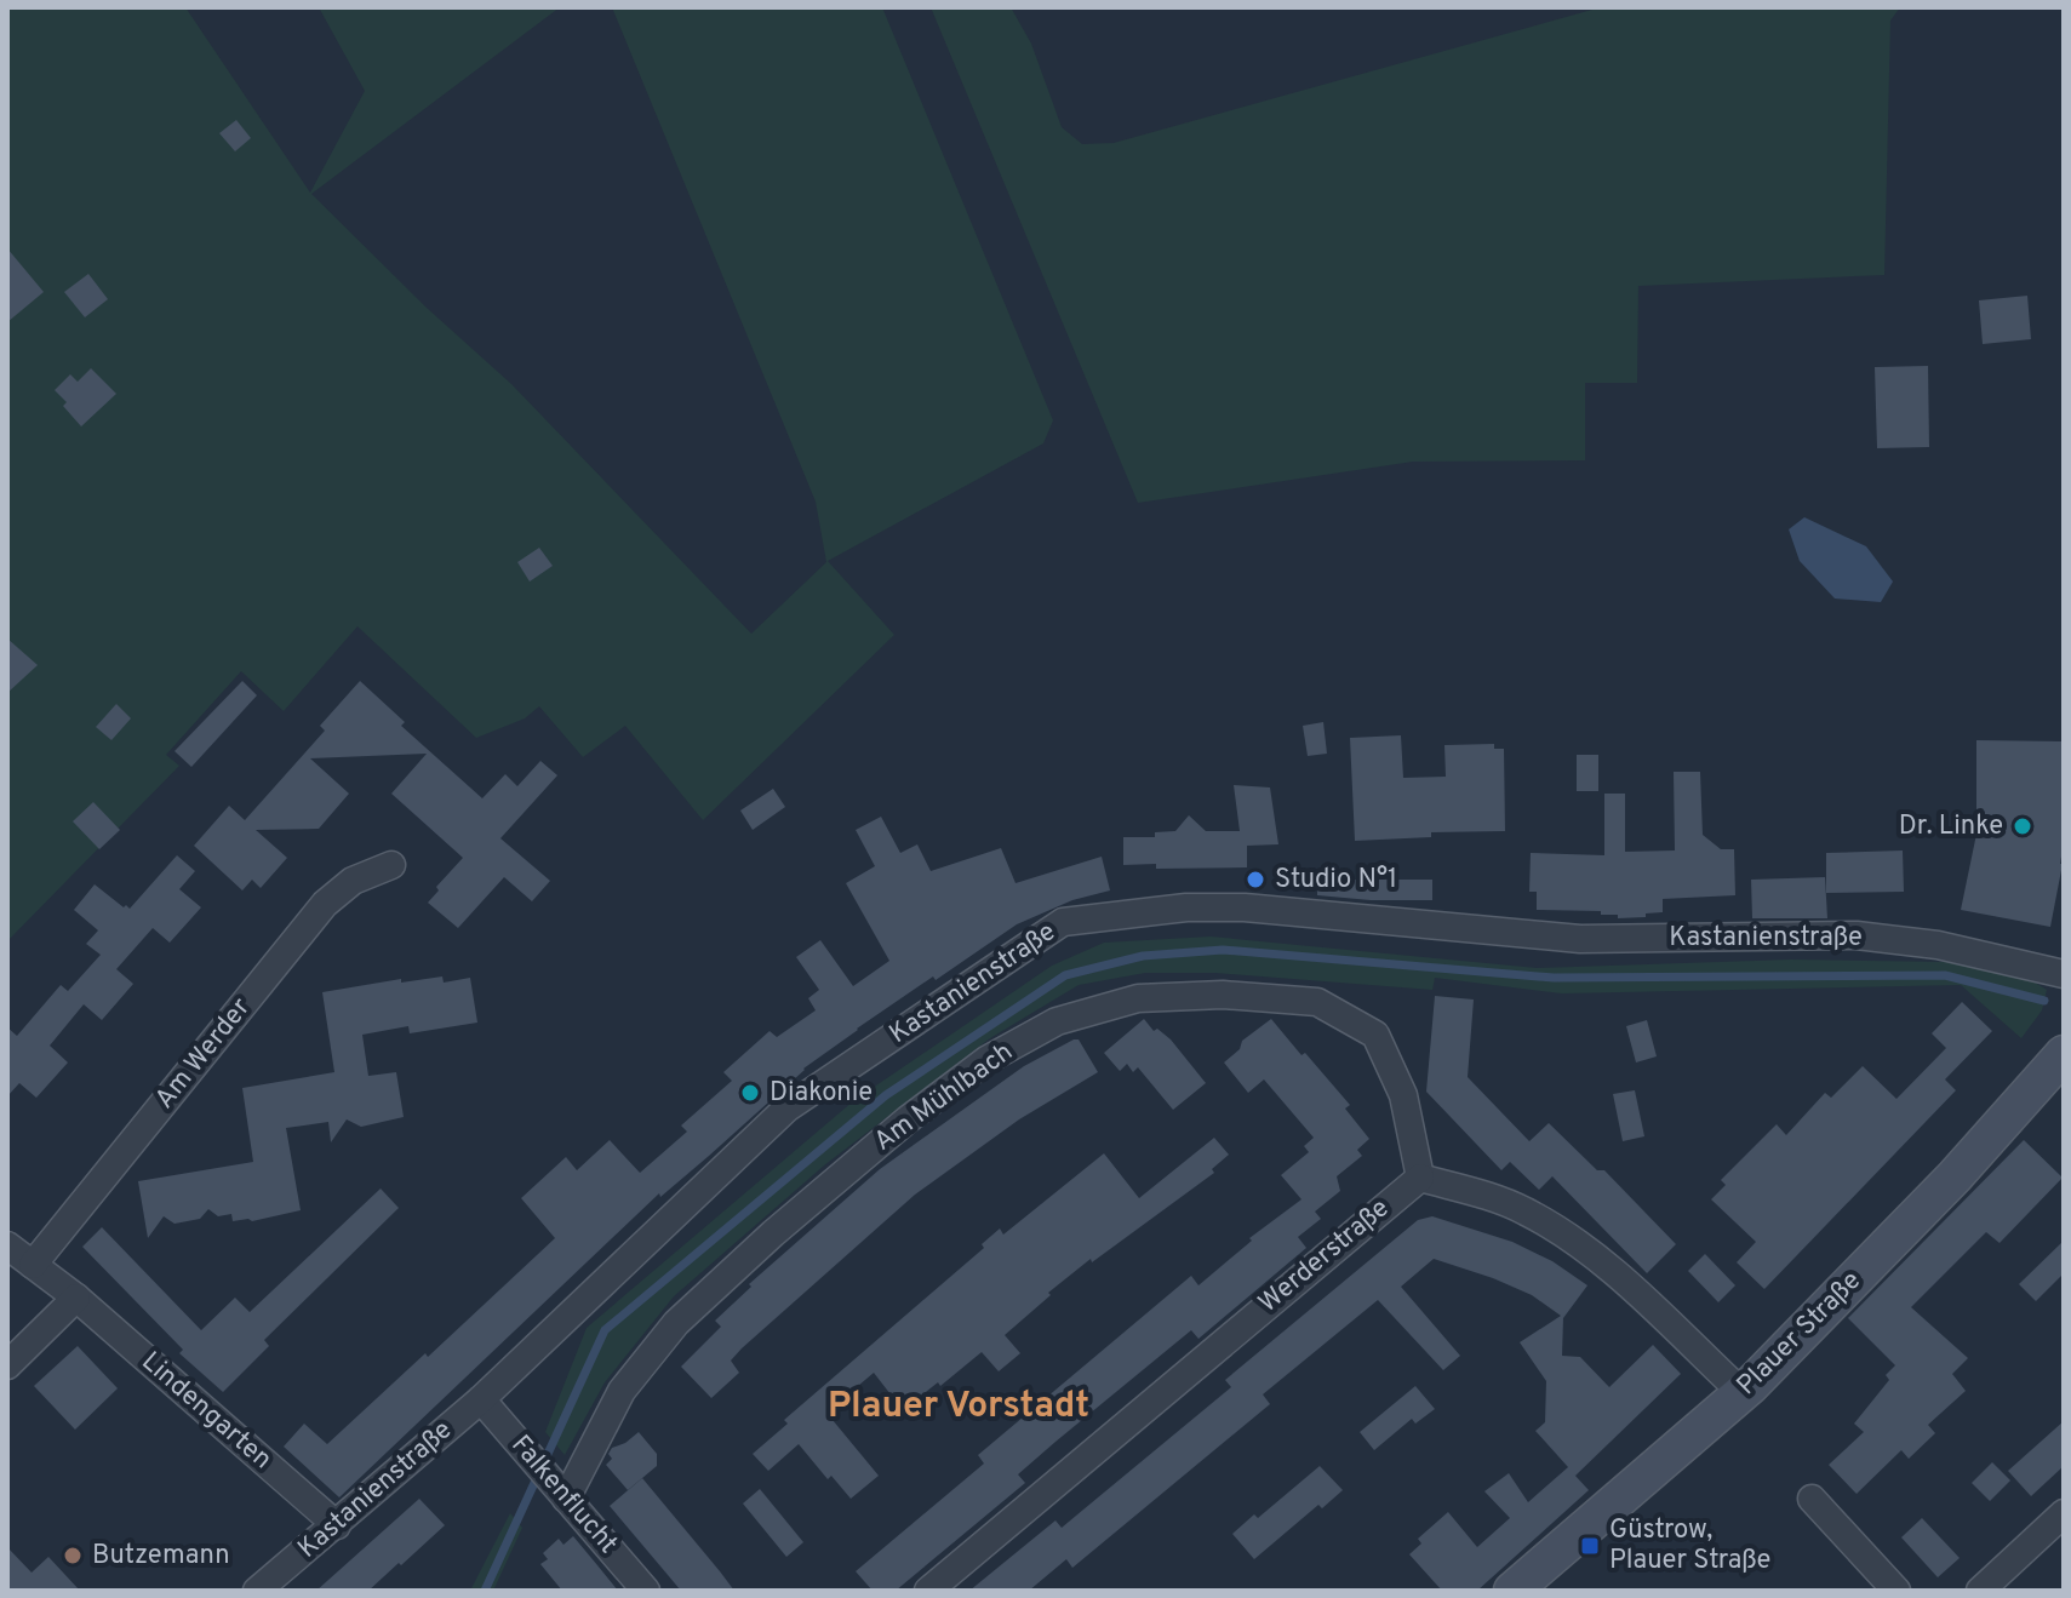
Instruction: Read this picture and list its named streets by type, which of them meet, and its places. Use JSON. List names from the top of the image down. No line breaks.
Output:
{"streets":{"main road":["Plauer Straße"],"street":["Kastanienstraße","Am Werder","Am Mühlbach","Werderstraße","Lindengarten","Falkenflucht"]},"crossings":[["Kastanienstraße","Lindengarten"],["Kastanienstraße","Falkenflucht"],["Am Werder","Lindengarten"],["Am Mühlbach","Werderstraße"],["Am Mühlbach","Falkenflucht"]],"districts":["Plauer Vorstadt"],"places":{"other":["Dr. Linke","Studio N°1","Diakonie","Butzemann"],"transit":["Güstrow, Plauer Straße"]}}
